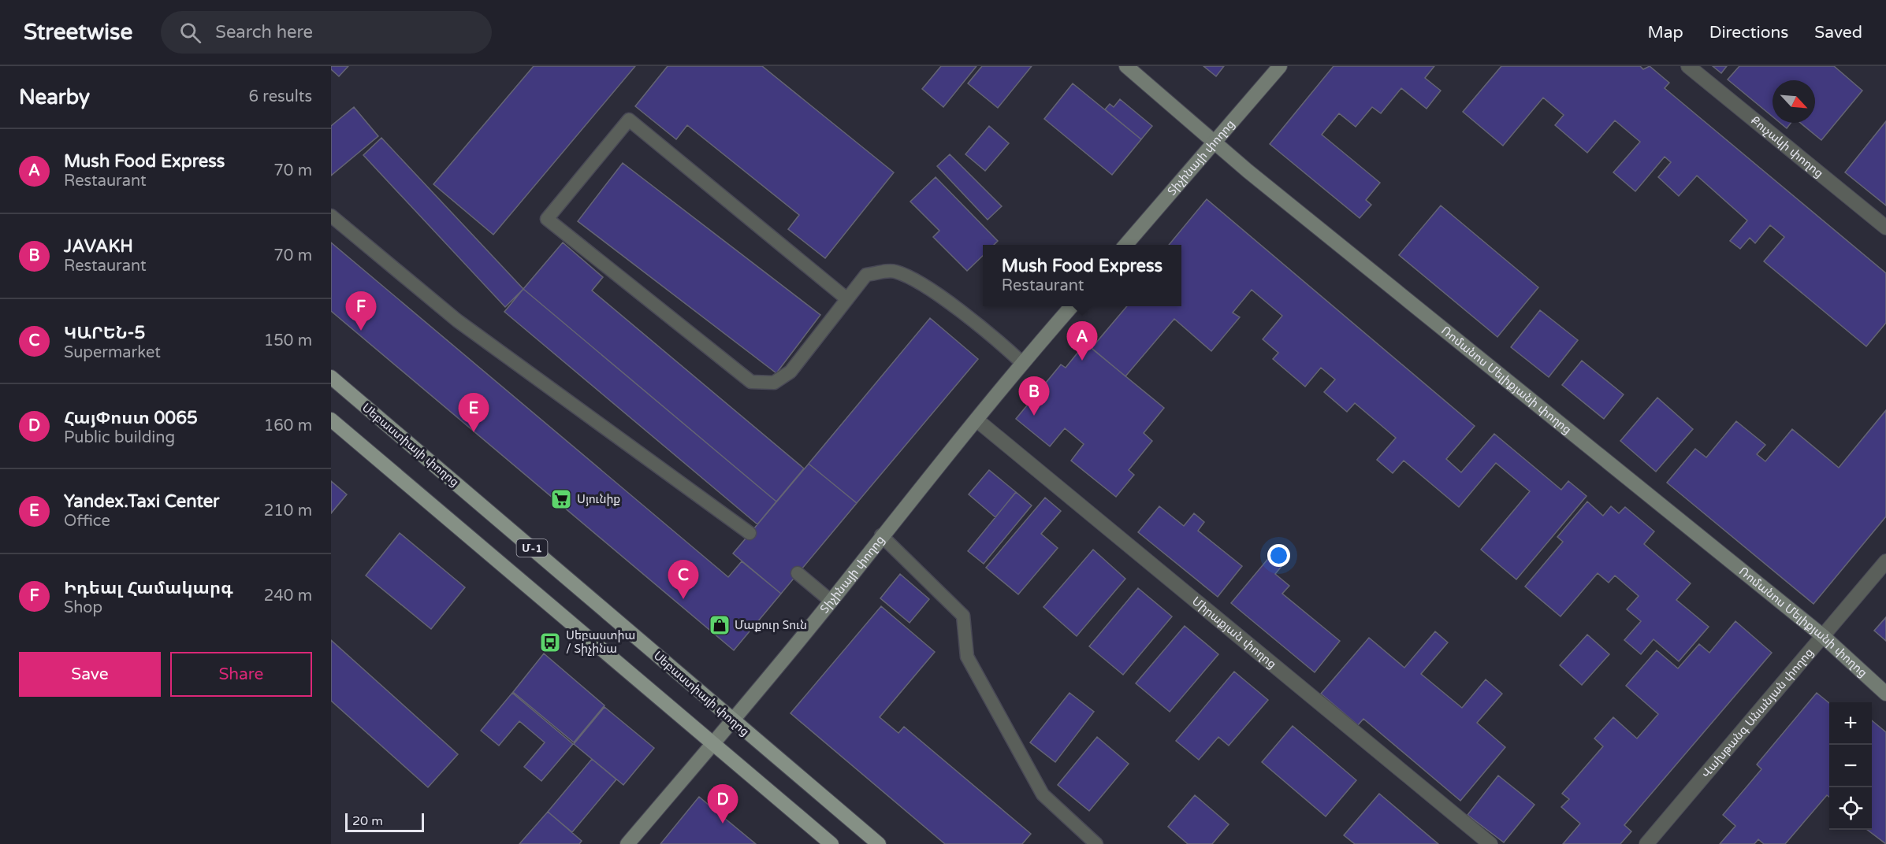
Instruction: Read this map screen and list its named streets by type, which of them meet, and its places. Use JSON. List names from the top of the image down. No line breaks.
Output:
{"streets":{"main road":["Սեբաստիայի փողոց","Մ-1"],"street":["Քուչակի փողոց","Տիչինայի փողոց","Ռոմանոս Մելիքյանի փողոց","Միրաքյան փողոց","Վախթանգ Անանյան փողոց"]},"crossings":[["Տիչինայի փողոց","Ռոմանոս Մելիքյանի փողոց"],["Տիչինայի փողոց","Սեբաստիայի փողոց"],["Տիչինայի փողոց","Մ-1"],["Տիչինայի փողոց","Միրաքյան փողոց"],["Ռոմանոս Մելիքյանի փողոց","Վախթանգ Անանյան փողոց"]],"places":{"supermarket":["Սյունիք"],"shop":["Մաքուր Տուն"],"bus stop":["Սեբաստիա / Տիչինա"]},"scale_bar":"20 m","north":"bottom right","page":{"header":"Streetwise","search":"Search here","nav":["Map","Directions","Saved"],"heading":["Nearby","6 results"],"list":[{"mark":"A","name":"Mush Food Express","note":"Restaurant","value":"70 m"},{"mark":"B","name":"JAVAKH","note":"Restaurant","value":"70 m"},{"mark":"C","name":"ԿԱՐԵՆ-5","note":"Supermarket","value":"150 m"},{"mark":"D","name":"ՀայՓոստ 0065","note":"Public building","value":"160 m"},{"mark":"E","name":"Yandex.Taxi Center","note":"Office","value":"210 m"},{"mark":"F","name":"Իդեալ Համակարգ","note":"Shop","value":"240 m"}],"popup":["Mush Food Express","Restaurant"],"pins":["F","A","B","E","C","D"],"buttons":["Save","Share"],"map_buttons":["+","−"],"scale":"20 m"}}
